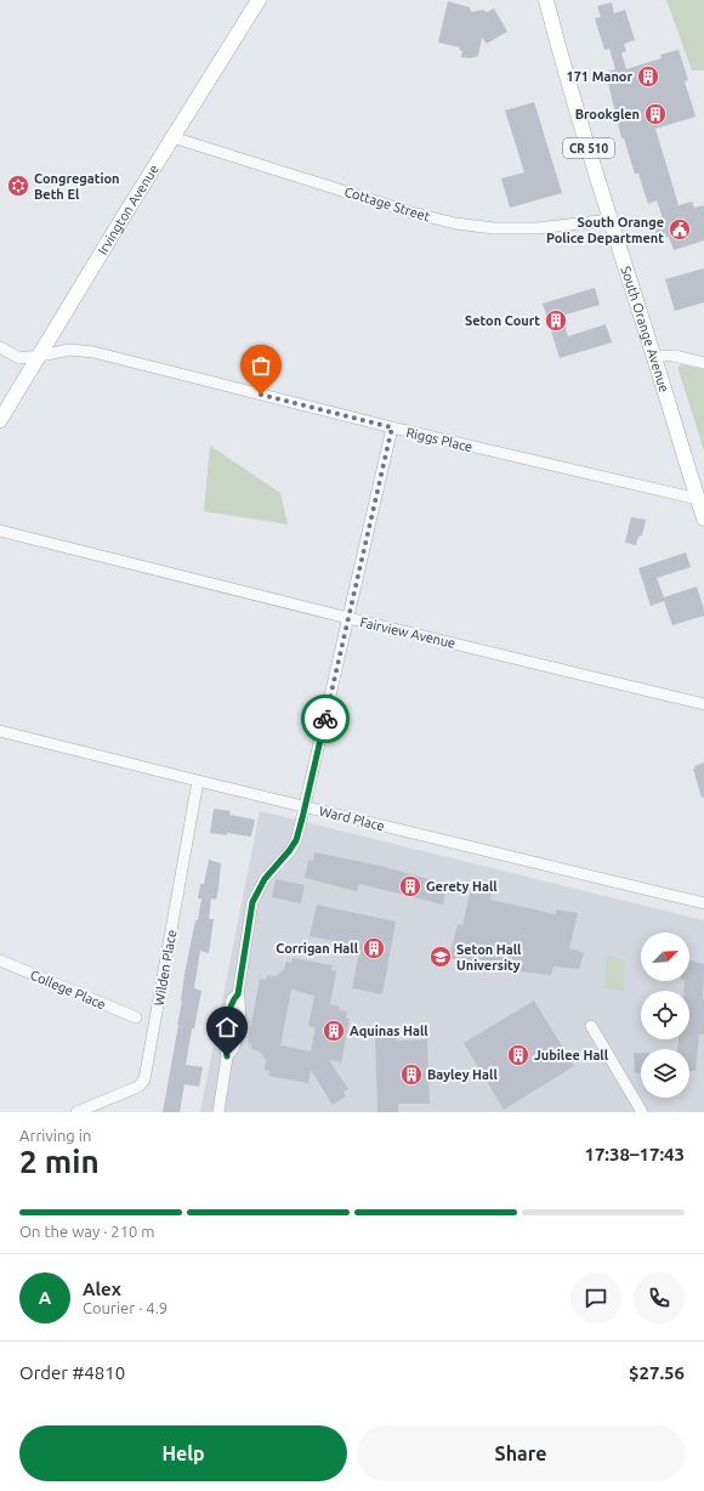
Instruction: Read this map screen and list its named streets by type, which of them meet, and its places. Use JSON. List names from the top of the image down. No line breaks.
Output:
{"streets":{"main road":["CR 510","Irvington Avenue","South Orange Avenue"],"street":["Cottage Street","Riggs Place","Fairview Avenue","Ward Place","Wilden Place","College Place"]},"crossings":[["Cottage Street","Irvington Avenue"],["Cottage Street","South Orange Avenue"],["Irvington Avenue","Riggs Place"],["South Orange Avenue","Riggs Place"],["Ward Place","Wilden Place"]],"places":{"building":["171 Manor","Brookglen","Seton Court","Gerety Hall","Corrigan Hall","Aquinas Hall","Jubilee Hall","Bayley Hall"],"synagogue":["Congregation Beth El"],"public building":["South Orange Police Department"],"school or university":["Seton Hall University"]},"north":"top right","page":{"heading":["2 min","Arriving in","17:38–17:43"],"panel":["Alex","Courier · 4.9","Order #4810","$27.56"],"bar":"On the way · 210 m","round":"A","buttons":["Help","Share"]}}
